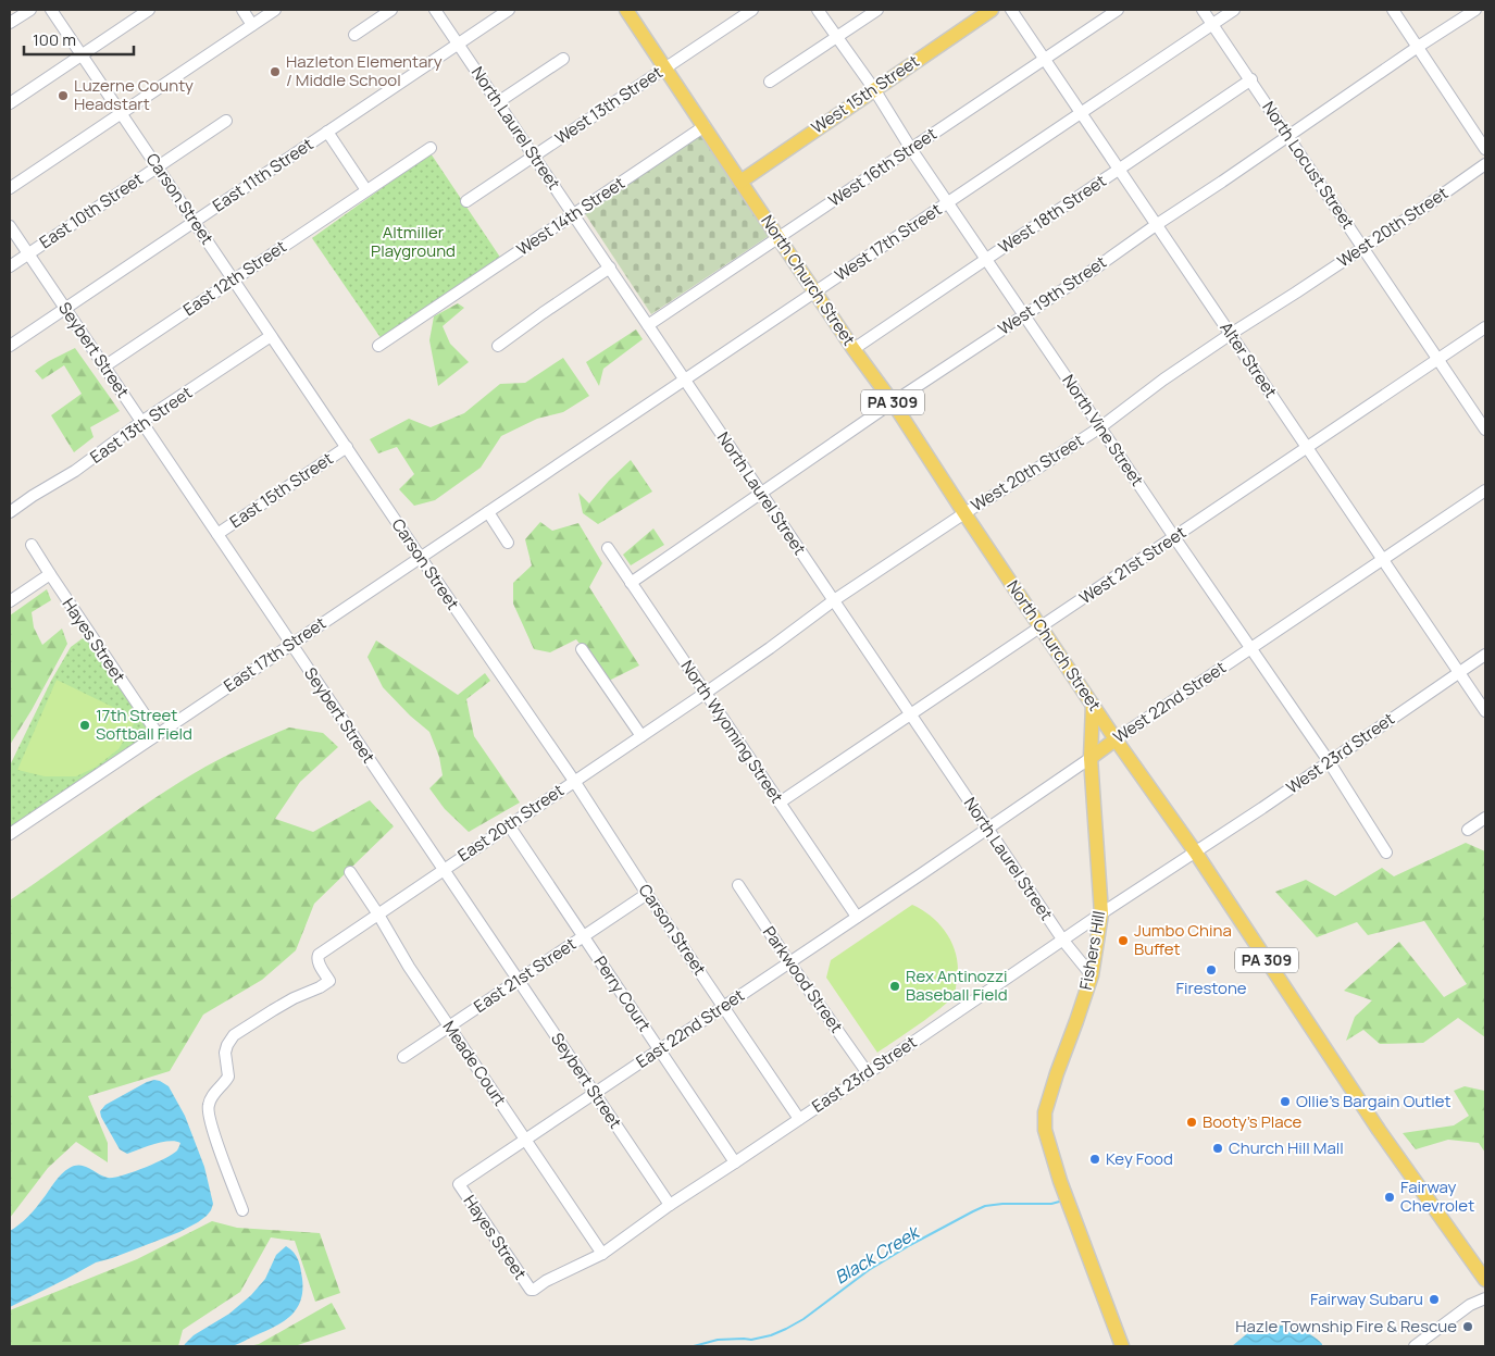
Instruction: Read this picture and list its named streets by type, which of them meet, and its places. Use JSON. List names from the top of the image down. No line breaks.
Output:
{"streets":{"main road":["West 15th Street","North Church Street","PA 309","West 22nd Street","Fishers Hill"],"street":["West 13th Street","North Laurel Street","North Locust Street","West 16th Street","East 11th Street","Carson Street","East 10th Street","West 18th Street","West 14th Street","West 20th Street","West 17th Street","East 12th Street","West 19th Street","Seybert Street","Alter Street","East 13th Street","North Vine Street","East 15th Street","West 21st Street","Hayes Street","East 17th Street","North Wyoming Street","West 23rd Street","East 20th Street","East 21st Street","Parkwood Street","Perry Court","East 22nd Street","Meade Court","East 23rd Street"]},"crossings":[["West 15th Street","North Church Street"],["West 15th Street","North Vine Street"],["West 13th Street","North Laurel Street"],["West 13th Street","North Church Street"],["North Laurel Street","West 16th Street"],["North Laurel Street","East 11th Street"],["North Laurel Street","West 14th Street"],["North Laurel Street","West 20th Street"],["North Laurel Street","West 17th Street"],["North Laurel Street","West 19th Street"],["North Laurel Street","West 21st Street"],["North Laurel Street","West 22nd Street"],["North Laurel Street","Fishers Hill"],["North Laurel Street","East 23rd Street"],["North Locust Street","West 18th Street"],["North Locust Street","West 20th Street"],["North Locust Street","West 17th Street"],["North Locust Street","West 19th Street"],["North Locust Street","West 21st Street"],["West 16th Street","North Church Street"],["West 16th Street","Alter Street"],["West 16th Street","North Vine Street"],["East 11th Street","Carson Street"],["East 11th Street","Seybert Street"],["Carson Street","East 10th Street"],["Carson Street","East 12th Street"],["Carson Street","East 13th Street"],["Carson Street","East 15th Street"],["Carson Street","East 17th Street"],["Carson Street","East 20th Street"],["Carson Street","East 21st Street"],["Carson Street","East 22nd Street"],["Carson Street","East 23rd Street"],["East 10th Street","Seybert Street"],["West 18th Street","North Church Street"],["West 18th Street","Alter Street"],["West 18th Street","North Vine Street"],["West 14th Street","North Church Street"],["West 20th Street","North Church Street"],["West 20th Street","Alter Street"],["West 20th Street","North Vine Street"],["West 20th Street","North Wyoming Street"],["West 20th Street","East 20th Street"],["West 17th Street","North Church Street"],["West 17th Street","Alter Street"],["West 17th Street","North Vine Street"],["West 17th Street","East 17th Street"],["East 12th Street","Seybert Street"],["North Church Street","West 19th Street"],["North Church Street","West 21st Street"],["North Church Street","West 22nd Street"],["North Church Street","West 23rd Street"],["North Church Street","Fishers Hill"],["North Church Street","East 23rd Street"],["West 19th Street","Alter Street"],["West 19th Street","North Vine Street"],["West 19th Street","North Wyoming Street"],["Seybert Street","East 13th Street"],["Seybert Street","East 15th Street"],["Seybert Street","East 17th Street"],["Seybert Street","East 20th Street"],["Seybert Street","East 21st Street"],["Seybert Street","East 22nd Street"],["Seybert Street","East 23rd Street"],["Alter Street","West 21st Street"],["Alter Street","West 22nd Street"],["Alter Street","West 23rd Street"],["North Vine Street","West 21st Street"],["North Vine Street","West 22nd Street"],["North Vine Street","West 23rd Street"],["West 21st Street","North Wyoming Street"],["Hayes Street","East 17th Street"],["Hayes Street","East 22nd Street"],["Hayes Street","Meade Court"],["Hayes Street","East 23rd Street"],["West 22nd Street","North Wyoming Street"],["West 22nd Street","Fishers Hill"],["West 22nd Street","East 22nd Street"],["North Wyoming Street","East 20th Street"],["North Wyoming Street","East 22nd Street"],["West 23rd Street","East 23rd Street"],["East 20th Street","Perry Court"],["East 20th Street","Meade Court"],["Fishers Hill","East 23rd Street"],["East 21st Street","Perry Court"],["East 21st Street","Meade Court"],["Parkwood Street","East 22nd Street"],["Parkwood Street","East 23rd Street"],["Perry Court","East 22nd Street"],["Perry Court","East 23rd Street"],["East 22nd Street","Meade Court"],["Meade Court","East 23rd Street"]],"water":["Black Creek"],"parks":["Altmiller Playground"],"places":["Hazleton Elementary / Middle School","Luzerne County Headstart","17th Street Softball Field","Jumbo China Buffet","Firestone","Rex Antinozzi Baseball Field","Ollie's Bargain Outlet","Booty's Place","Church Hill Mall","Key Food","Fairway Chevrolet","Fairway Subaru","Hazle Township Fire & Rescue"],"scale_bar":"100 m"}
